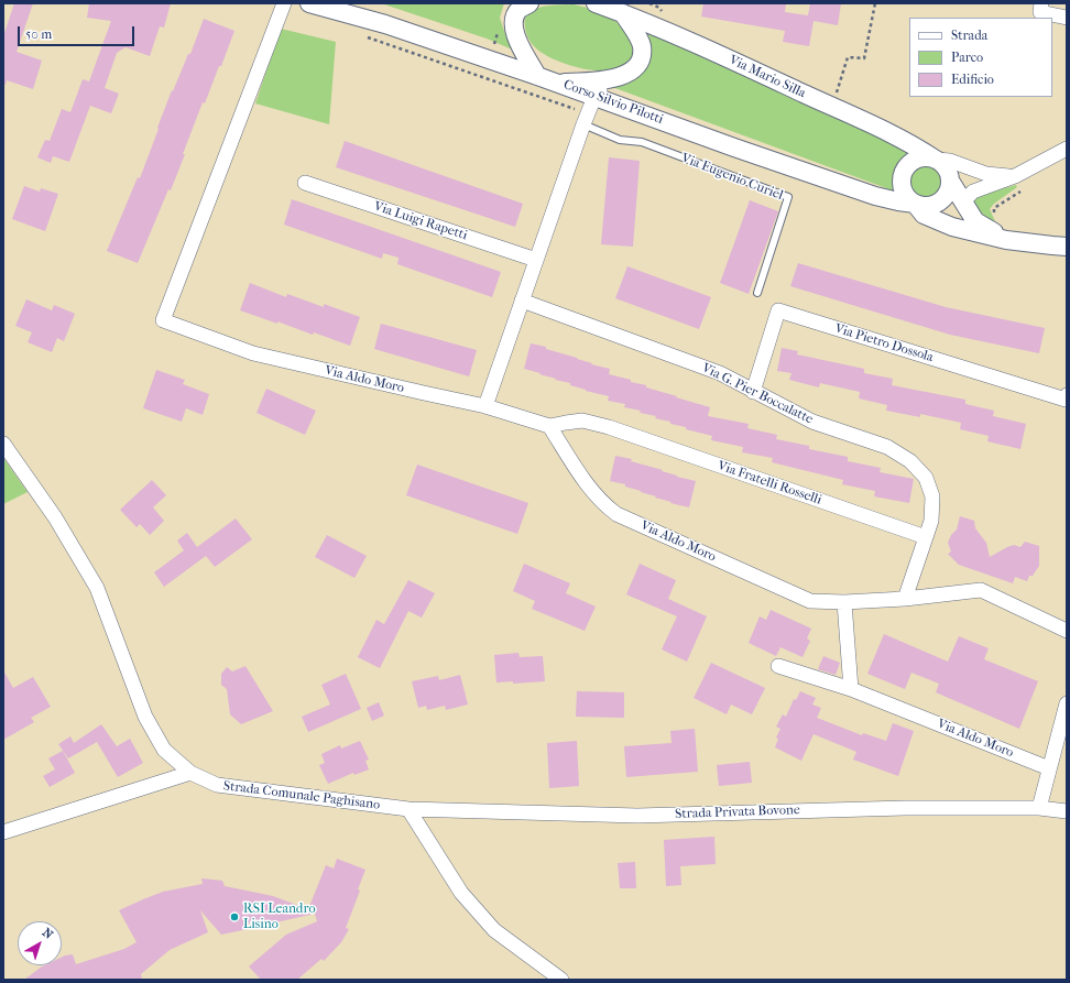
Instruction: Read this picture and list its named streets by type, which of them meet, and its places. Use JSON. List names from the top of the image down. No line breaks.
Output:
{"streets":{"street":["Via Mario Silla","Corso Silvio Pilotti","Via Luigi Rapetti","Via Pietro Dossola","Via Aldo Moro","Via G. Pier Boccalatte","Via Fratelli Rosselli","Strada Comunale Paghisano","Strada Privata Bovone"],"lane":["Via Eugenio Curiel"]},"crossings":[["Via Mario Silla","Corso Silvio Pilotti"],["Via Pietro Dossola","Via G. Pier Boccalatte"],["Via Aldo Moro","Via Fratelli Rosselli"],["Via G. Pier Boccalatte","Via Fratelli Rosselli"],["Strada Comunale Paghisano","Strada Privata Bovone"]],"places":["RSI Leandro Lisino"],"legend":["Strada","Parco","Edificio"],"scale_bar":"50 m","north":"top right"}
